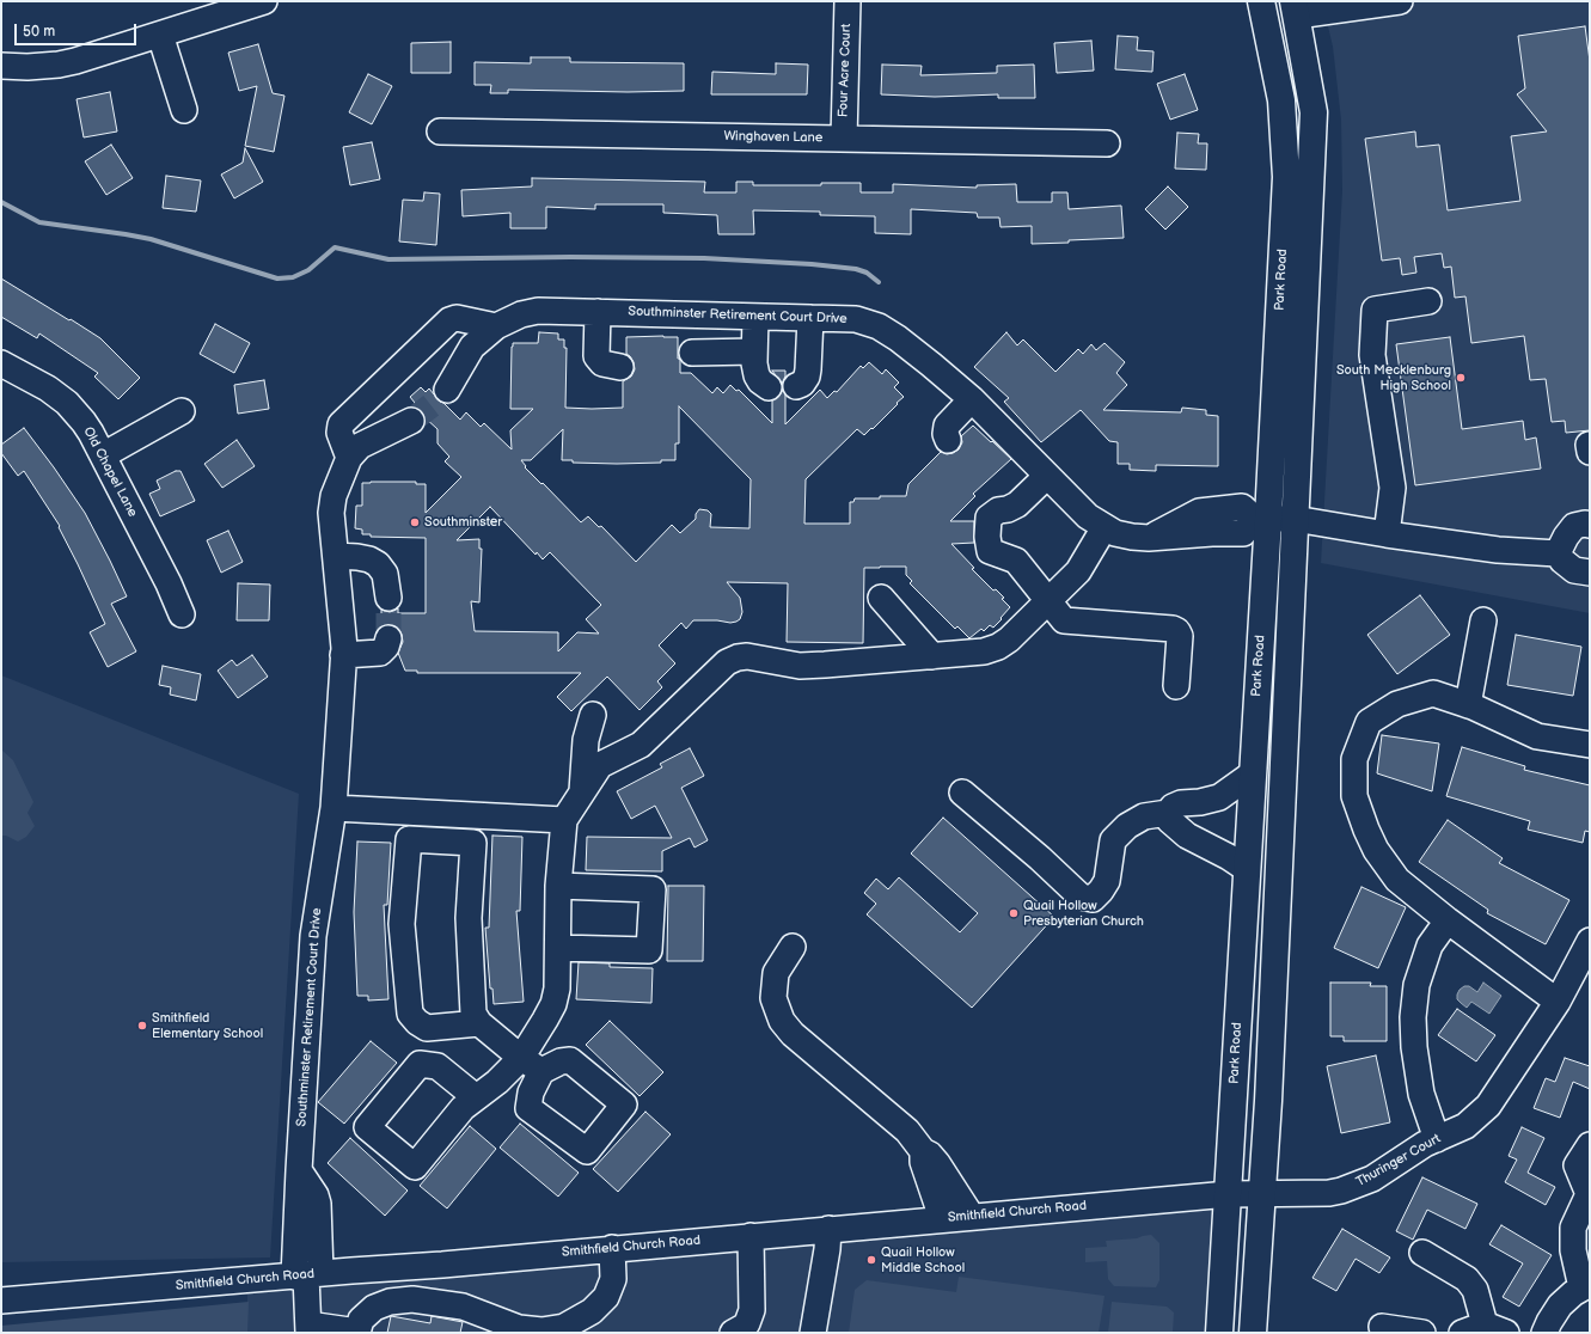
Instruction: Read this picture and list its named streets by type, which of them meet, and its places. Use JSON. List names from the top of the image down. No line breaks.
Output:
{"streets":{"main road":["Park Road"],"street":["Four Acre Court","Winghaven Lane","Southminster Retirement Court Drive","Old Chapel Lane","Thuringer Court","Smithfield Church Road"]},"crossings":[["Four Acre Court","Winghaven Lane"],["Park Road","Southminster Retirement Court Drive"],["Park Road","Thuringer Court"],["Park Road","Smithfield Church Road"],["Southminster Retirement Court Drive","Smithfield Church Road"],["Thuringer Court","Smithfield Church Road"]],"places":["South Mecklenburg High School","Southminster","Quail Hollow Presbyterian Church","Smithfield Elementary School","Quail Hollow Middle School"],"scale_bar":"50 m"}
